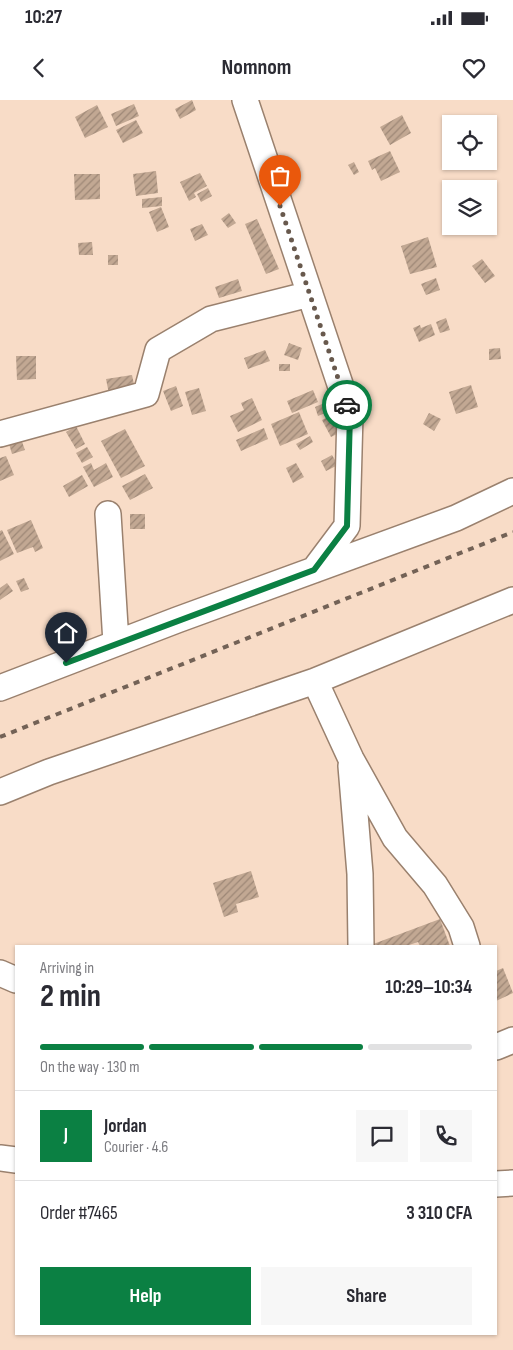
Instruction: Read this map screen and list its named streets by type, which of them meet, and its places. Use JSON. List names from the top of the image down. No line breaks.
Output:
{"page":{"status":"10:27","header":"Nomnom","heading":["2 min","Arriving in","10:29–10:34"],"panel":["Jordan","Courier · 4.6","Order #7465","3 310 CFA"],"bar":"On the way · 130 m","round":"J","buttons":["Help","Share"]}}
